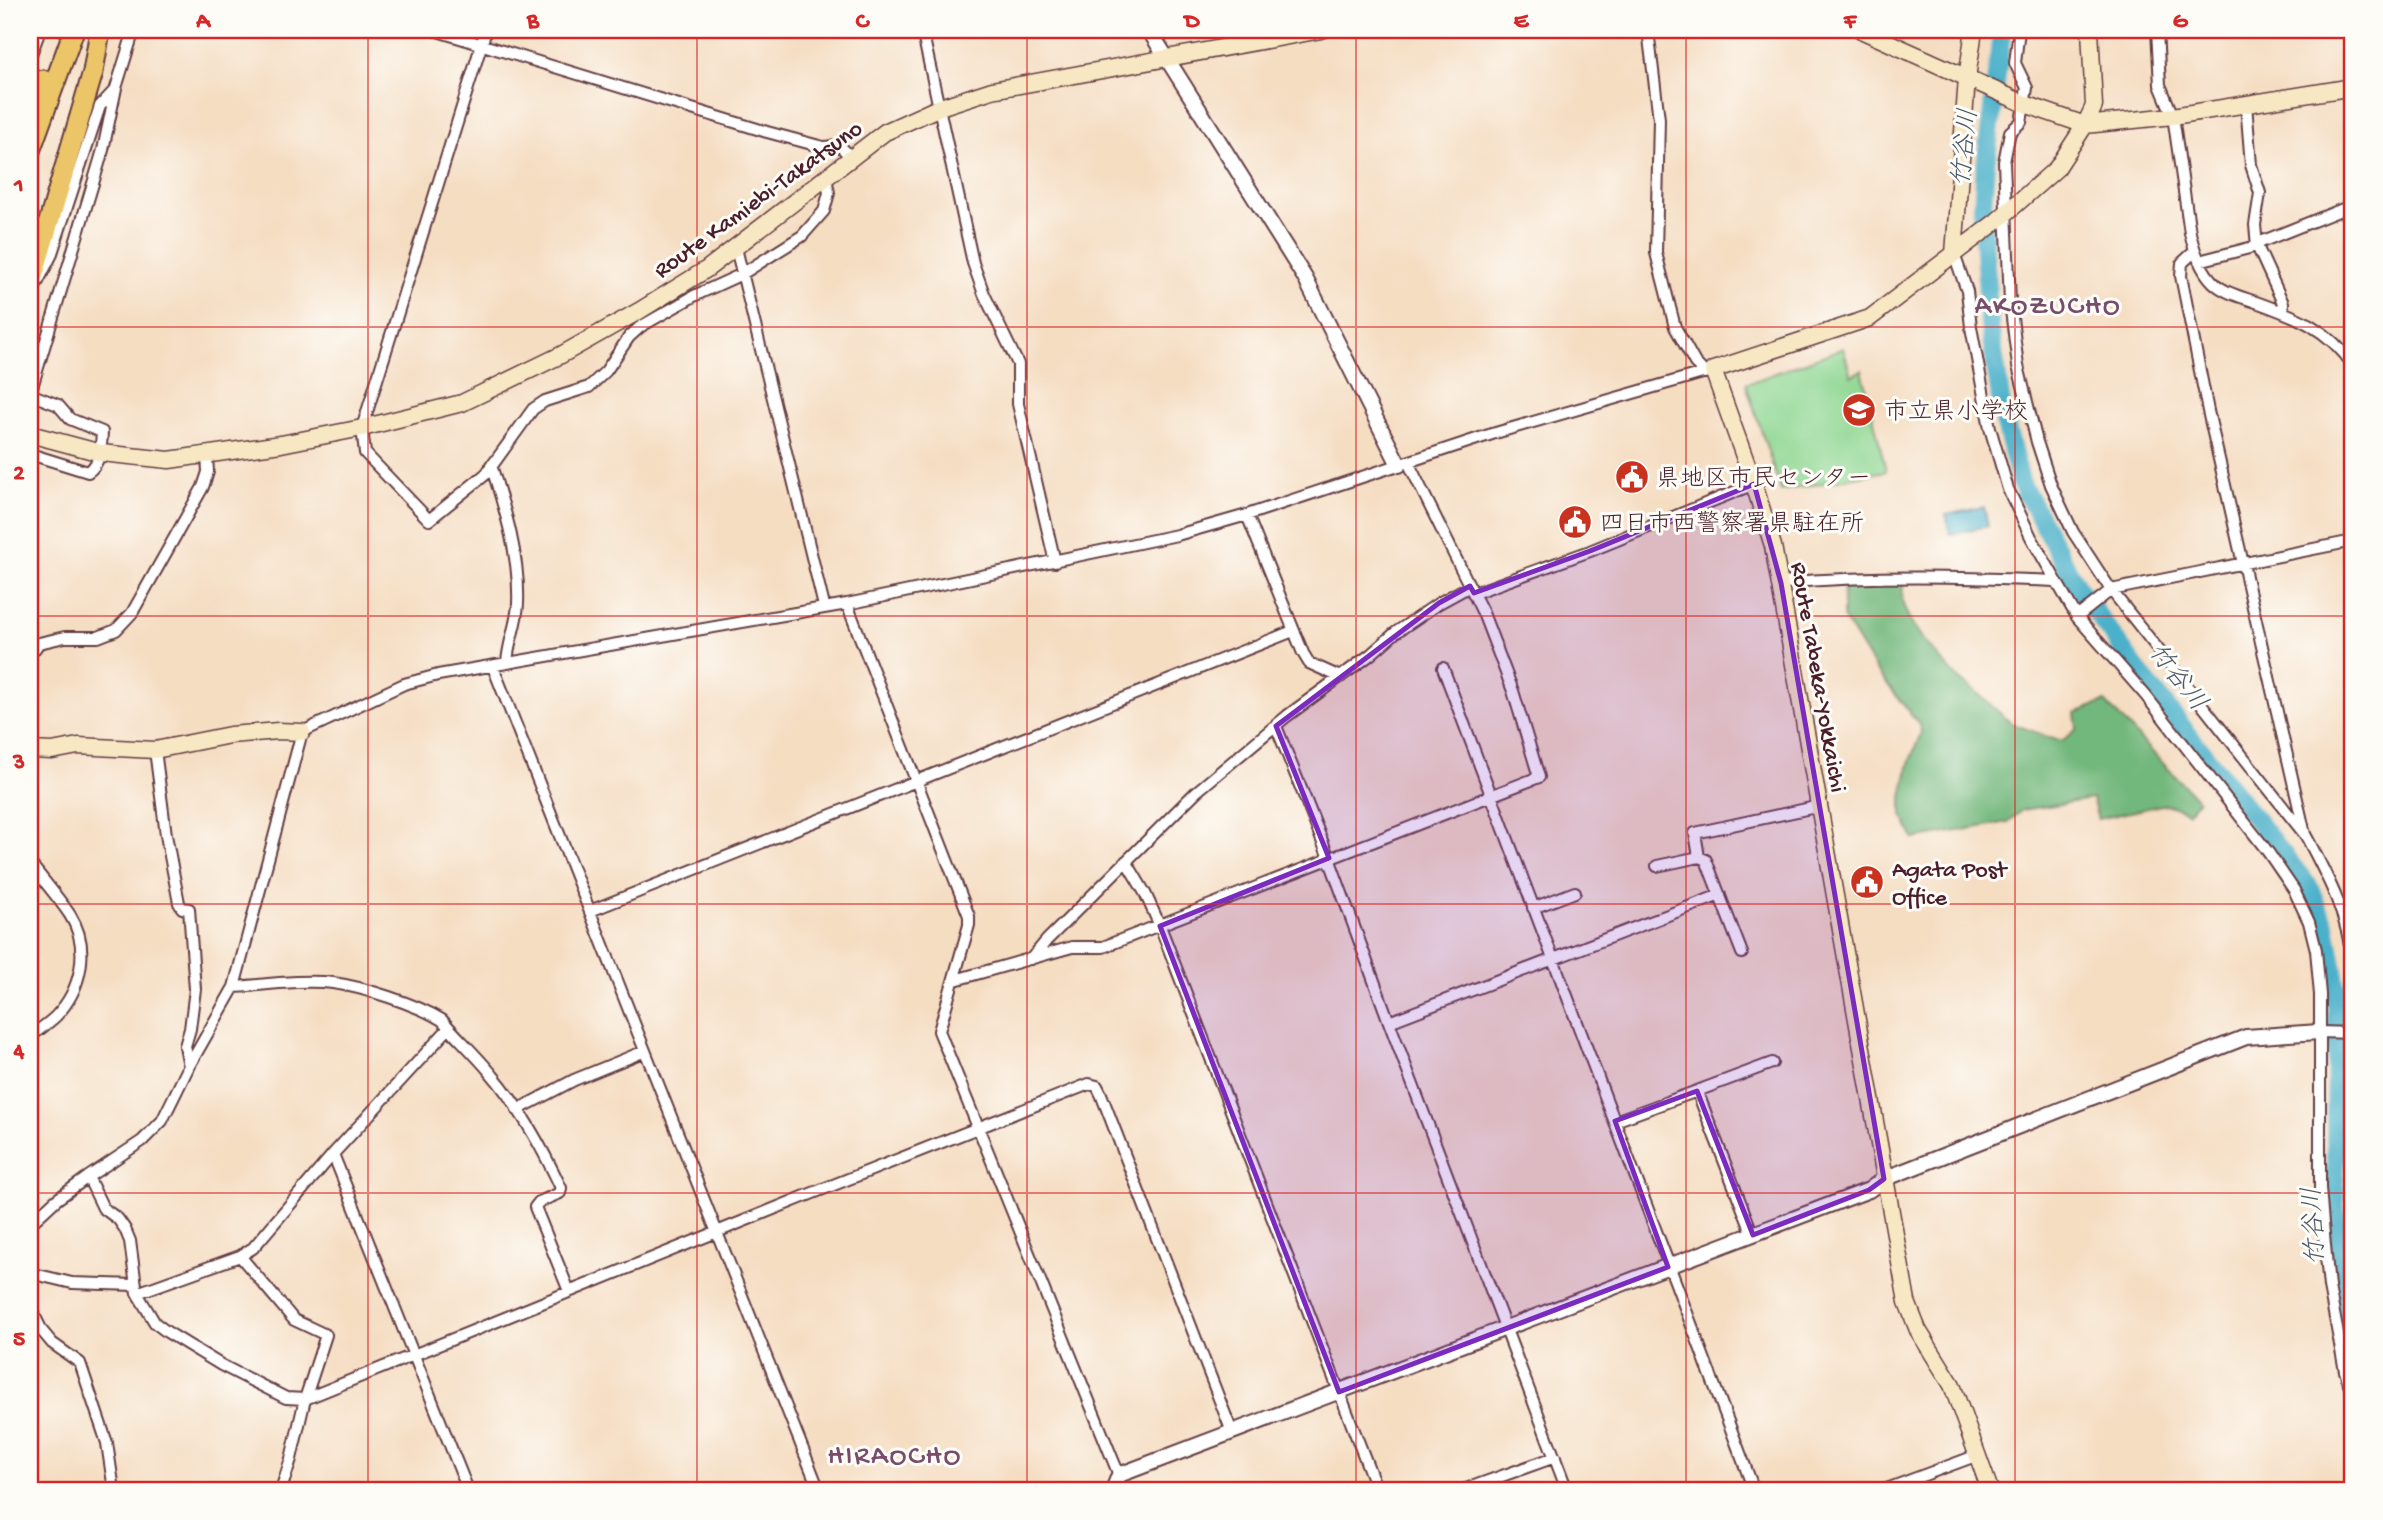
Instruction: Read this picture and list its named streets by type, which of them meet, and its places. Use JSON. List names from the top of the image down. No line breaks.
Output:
{"streets":{"main road":["Route Kamiebi-Takatsuno","Route Tabeka-Yokkaichi"]},"districts":["AKOZUCHO","HIRAOCHO"],"water":["竹谷川"],"places":{"school or university":["市立県小学校"],"public building":["県地区市民センター","四日市西警察署県駐在所","Agata Post Office"]},"grid":{"columns":["A","B","C","D","E","F","G"],"rows":["1","2","3","4","5"]}}
